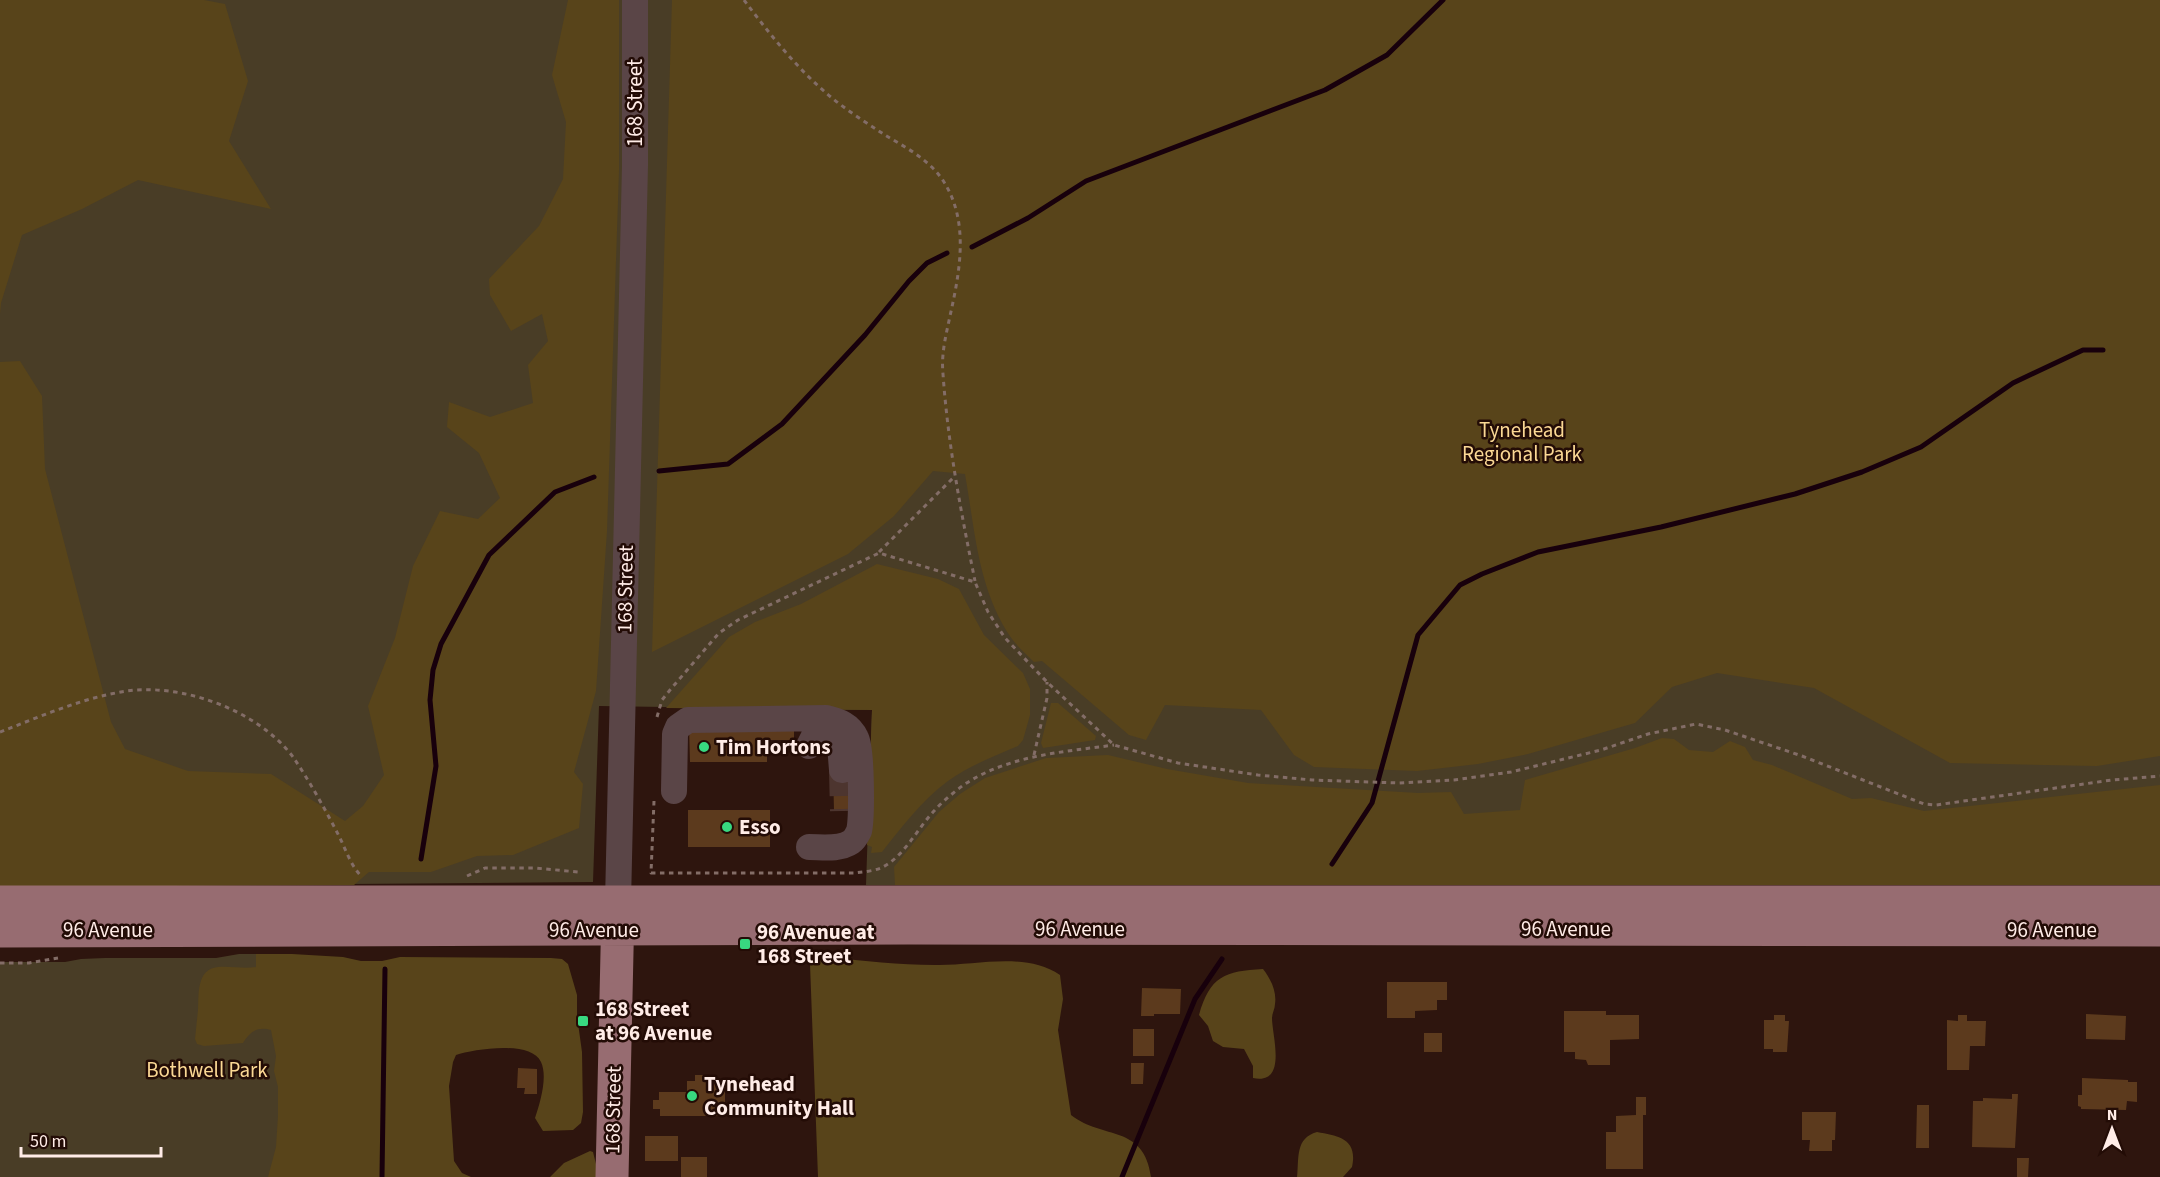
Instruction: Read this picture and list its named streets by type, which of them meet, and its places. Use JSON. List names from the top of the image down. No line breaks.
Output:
{"streets":{"main road":["168 Street","96 Avenue"]},"crossings":[["168 Street","96 Avenue"]],"parks":["Tynehead Regional Park","Bothwell Park"],"places":{"other":["Tim Hortons","Esso","Tynehead Community Hall"],"transit":["96 Avenue at 168 Street","168 Street at 96 Avenue"]},"scale_bar":"50 m","north":"top"}
